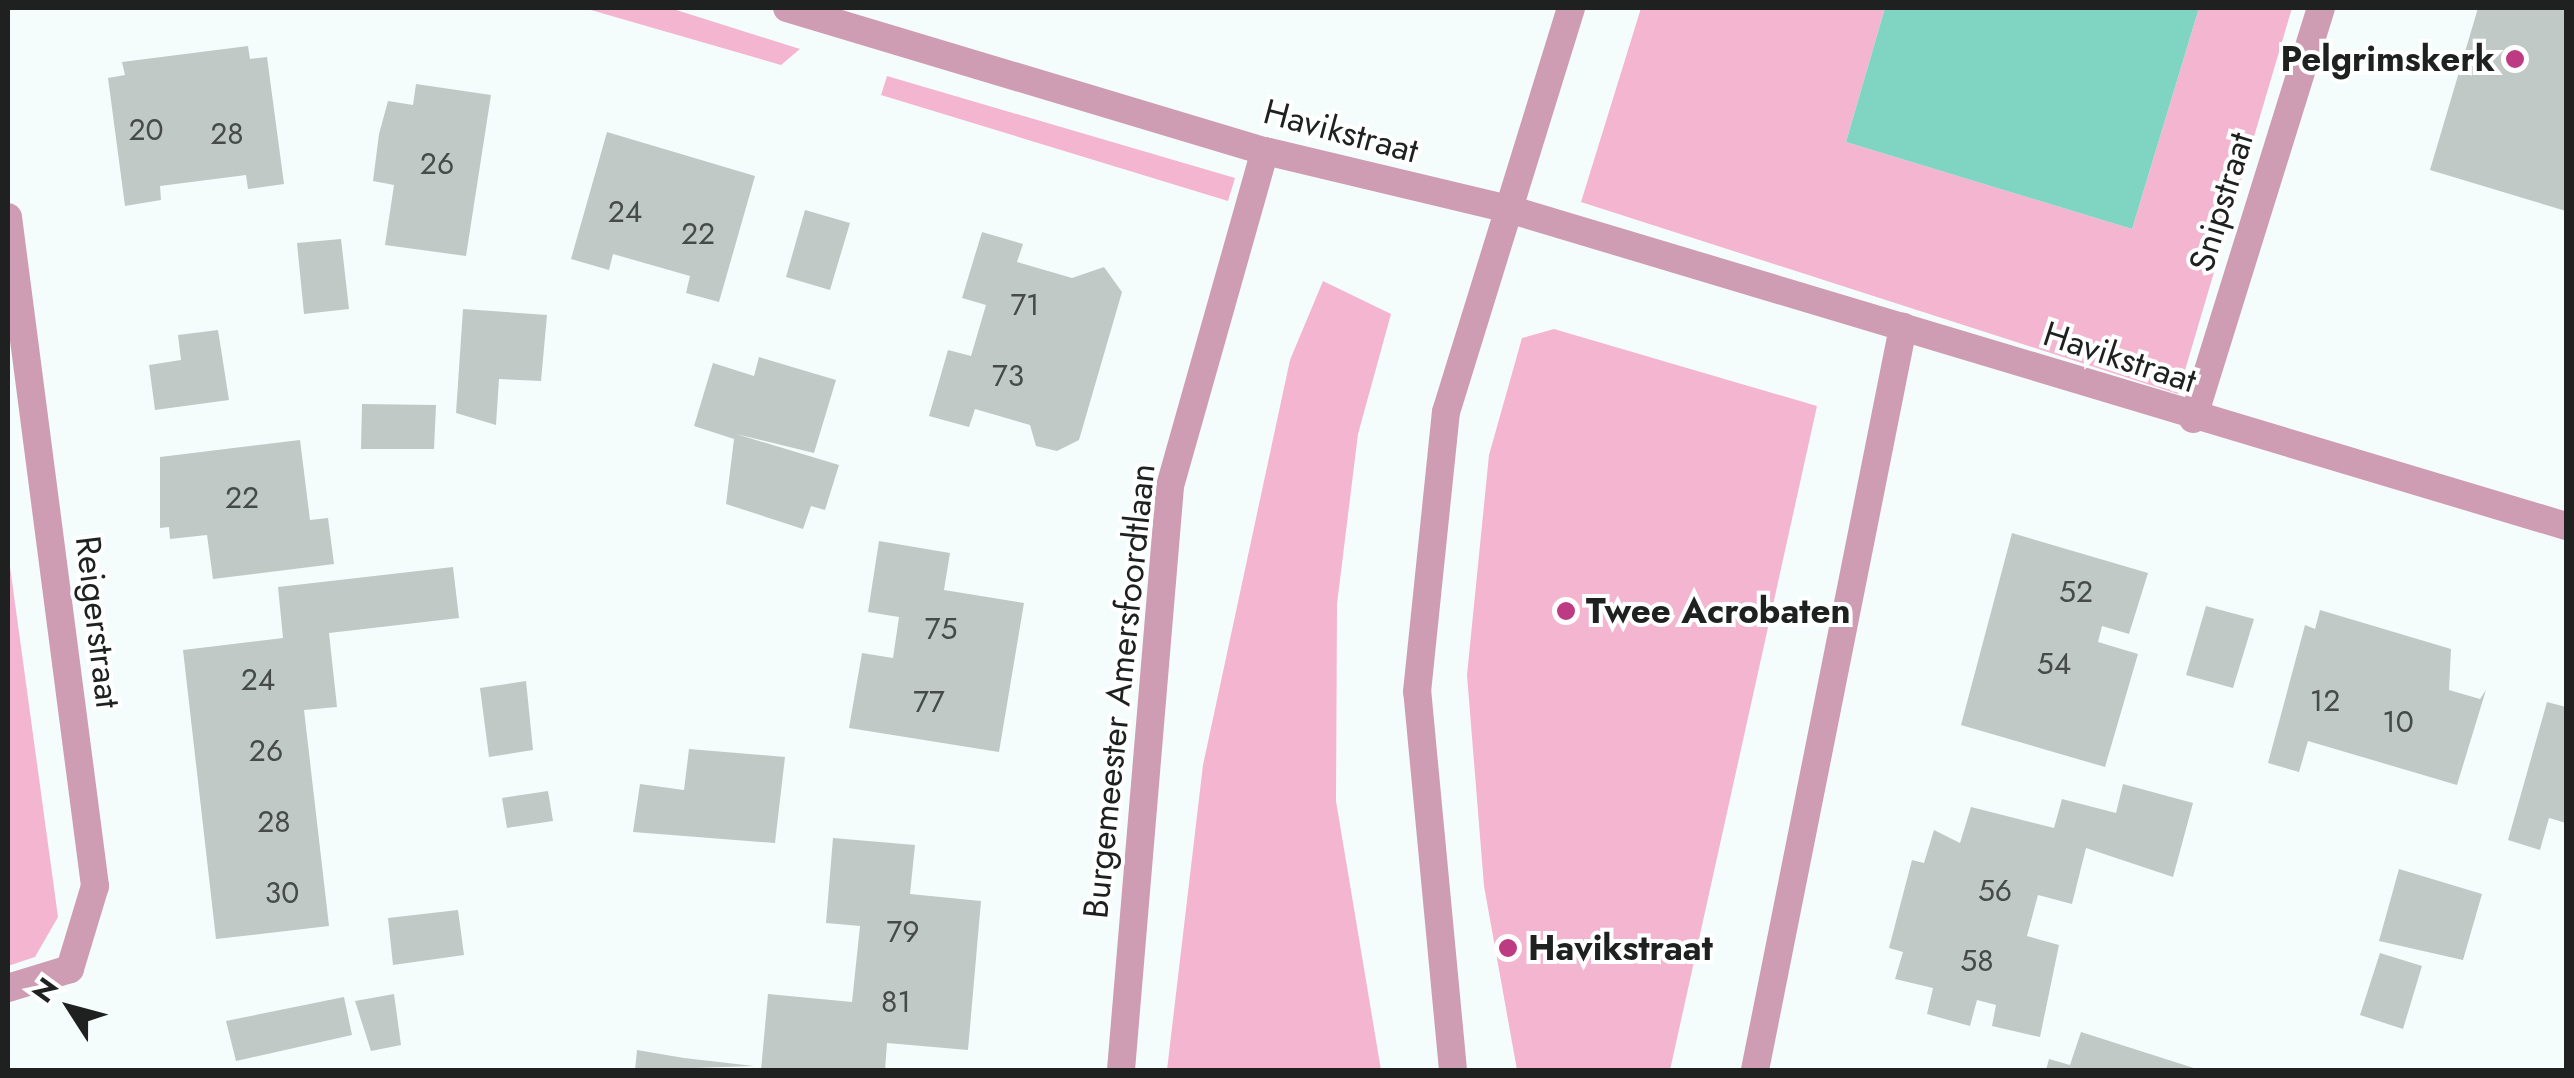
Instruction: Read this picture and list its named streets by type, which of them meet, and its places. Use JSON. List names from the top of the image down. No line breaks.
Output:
{"streets":{"street":["Havikstraat","Snipstraat","Reigerstraat","Burgemeester Amersfoordtlaan"]},"crossings":[["Havikstraat","Snipstraat"],["Havikstraat","Burgemeester Amersfoordtlaan"]],"places":["Pelgrimskerk","Twee Acrobaten","Havikstraat"],"house_numbers":["20","28","26","24","22","71","73","22","52","75","54","24","12","77","10","26","28","56","30","79","58","81"],"north":"top left"}
